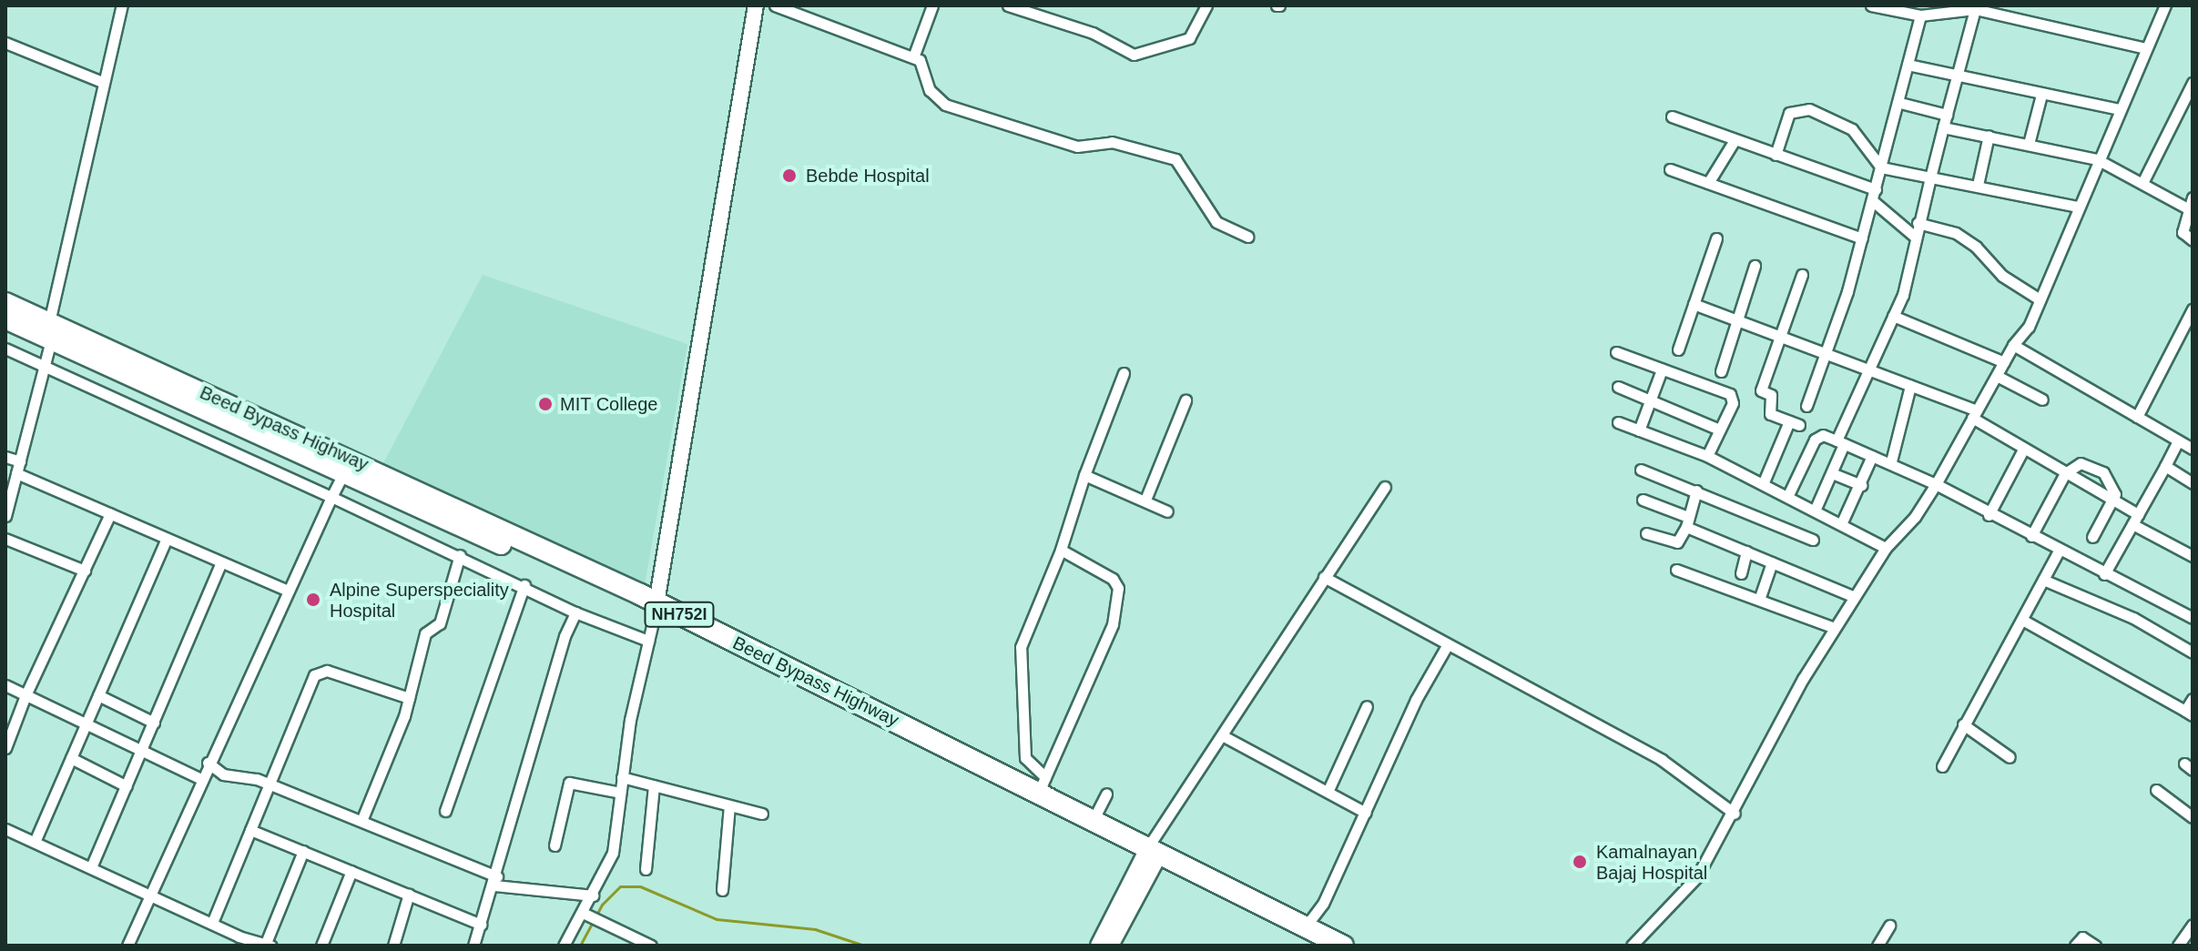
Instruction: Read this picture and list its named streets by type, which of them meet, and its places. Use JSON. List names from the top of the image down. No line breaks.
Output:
{"streets":{"highway":["Beed Bypass Highway","NH752I"]},"places":["Bebde Hospital","MIT College","Alpine Superspeciality Hospital","Kamalnayan Bajaj Hospital"]}
